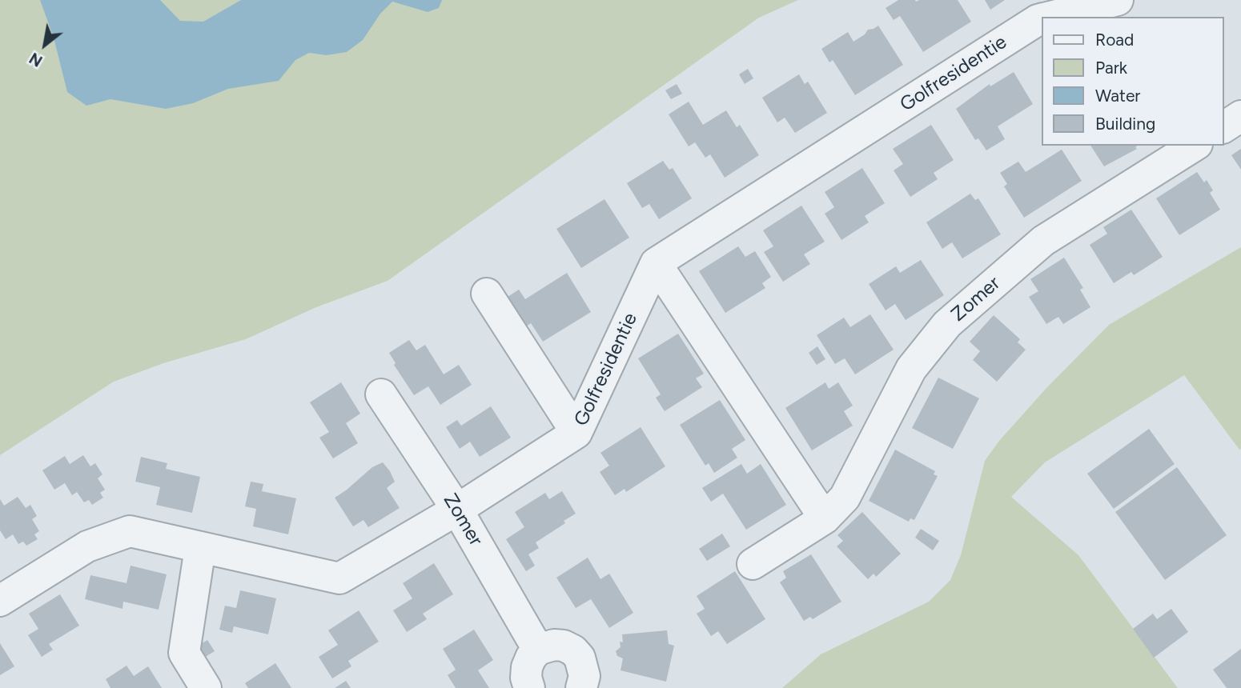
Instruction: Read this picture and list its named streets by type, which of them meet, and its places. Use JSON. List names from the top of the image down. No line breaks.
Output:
{"streets":{"street":["Golfresidentie","Zomer"]},"crossings":[["Golfresidentie","Zomer"]],"legend":["Road","Park","Water","Building"],"north":"bottom left"}
